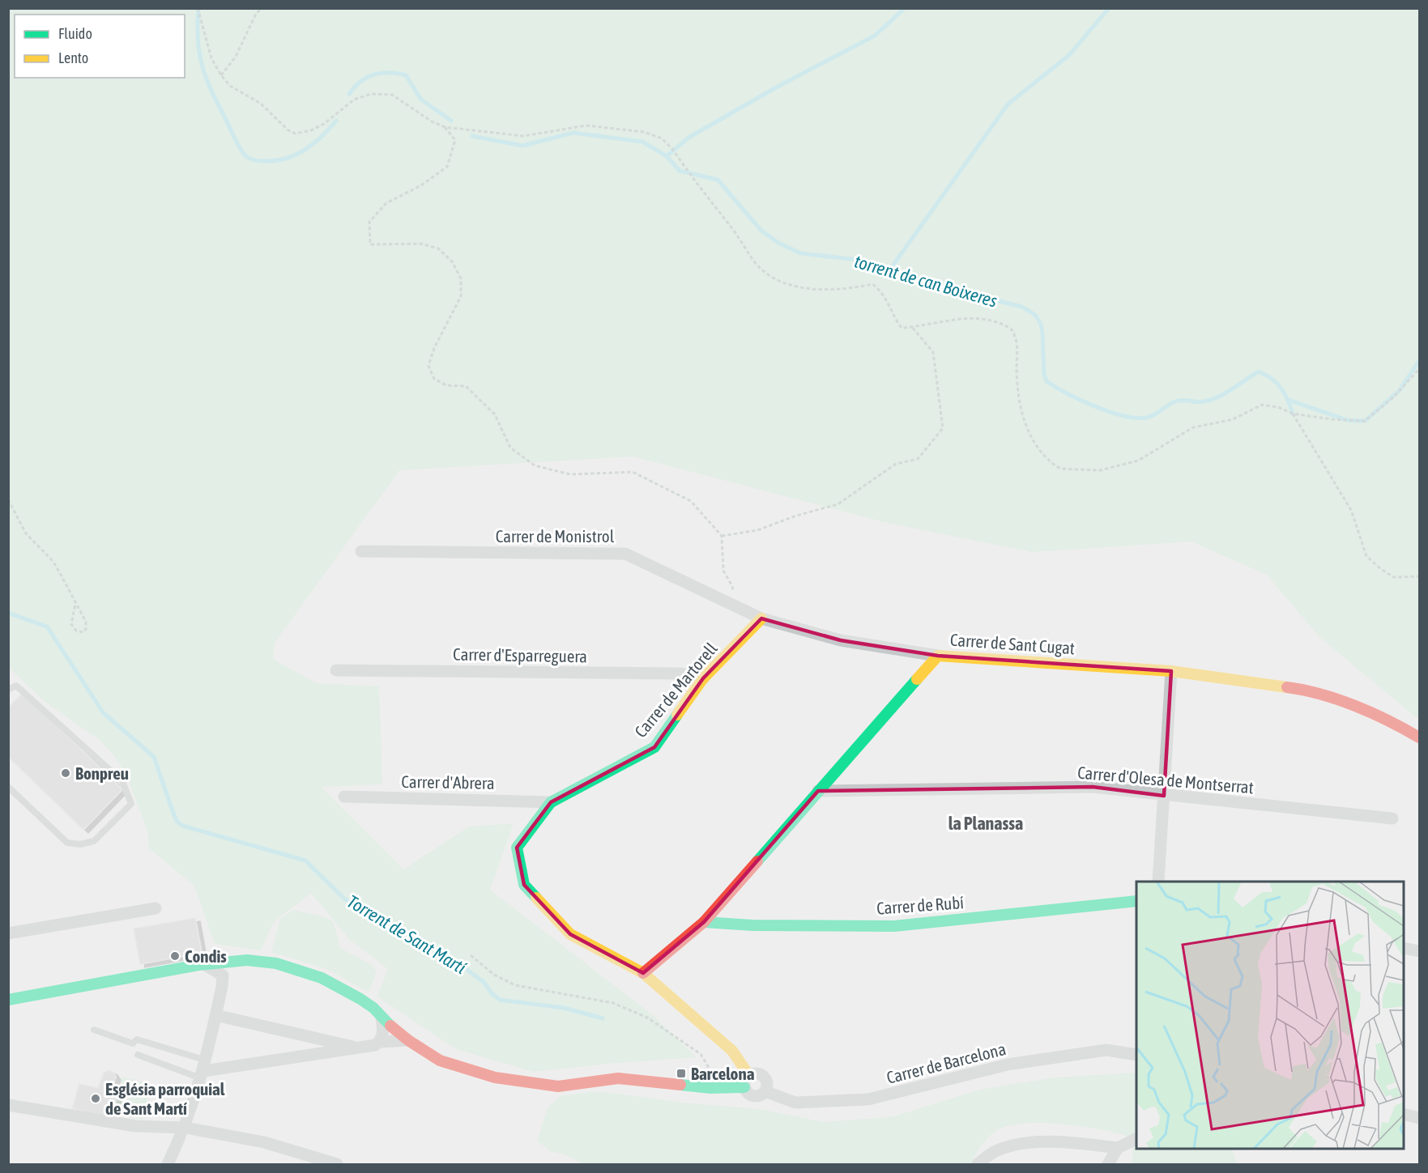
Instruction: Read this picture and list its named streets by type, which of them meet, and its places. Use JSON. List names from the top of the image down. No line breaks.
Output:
{"streets":{"street":["Carrer de Monistrol","Carrer de Sant Cugat","Carrer d'Esparreguera","Carrer de Martorell","Carrer d'Olesa de Montserrat","Carrer d'Abrera","Carrer de Rubí","Carrer de Barcelona"]},"crossings":[["Carrer de Monistrol","Carrer de Martorell"],["Carrer de Sant Cugat","Carrer de Martorell"],["Carrer de Sant Cugat","Carrer d'Olesa de Montserrat"],["Carrer de Sant Cugat","Carrer de Rubí"],["Carrer d'Esparreguera","Carrer de Martorell"],["Carrer de Martorell","Carrer d'Abrera"]],"districts":["la Planassa"],"water":["torrent de can Boixeres","Torrent de Sant Martí"],"places":{"other":["Bonpreu","Condis","Església parroquial de Sant Martí"],"transit":["Barcelona"]},"legend":["Fluido","Lento"]}
